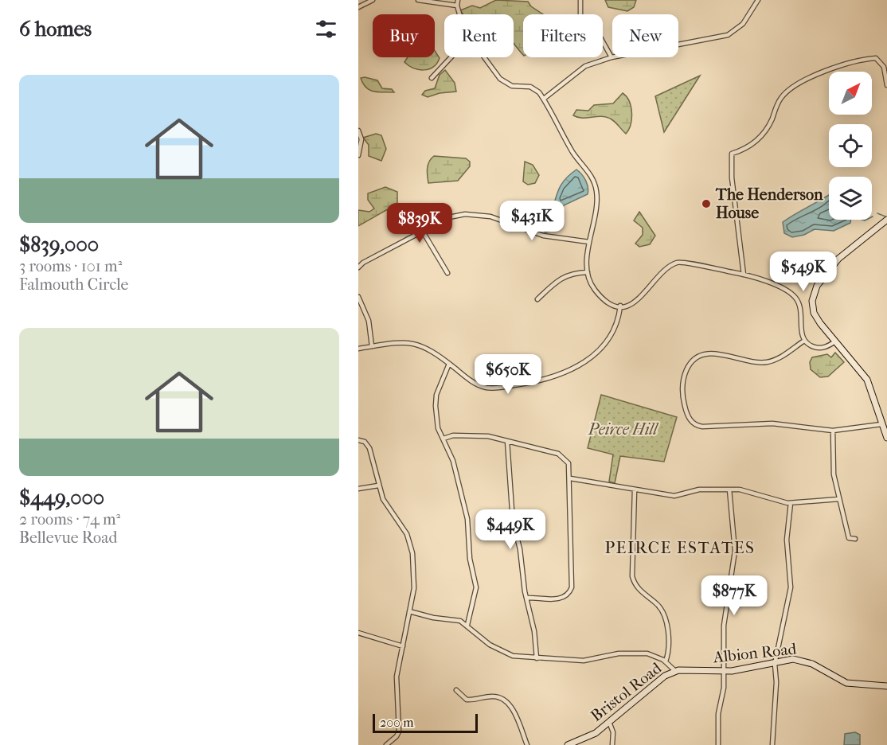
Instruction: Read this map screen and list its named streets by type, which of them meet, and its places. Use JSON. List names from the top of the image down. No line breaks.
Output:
{"streets":{"street":["Albion Road","Bristol Road"]},"crossings":[["Albion Road","Bristol Road"]],"districts":["PEIRCE ESTATES"],"parks":["Peirce Hill"],"places":["The Henderson House"],"scale_bar":"200 m","north":"top right","page":{"heading":"6 homes","chip":["Buy","Rent","Filters","New"],"list":[{"name":"$839,000","note":"3 rooms · 101 m² · Falmouth Circle"},{"name":"$449,000","note":"2 rooms · 74 m² · Bellevue Road"}],"price":["$431K","$839K","$549K","$650K","$449K","$877K"],"scale":"200 m"}}
